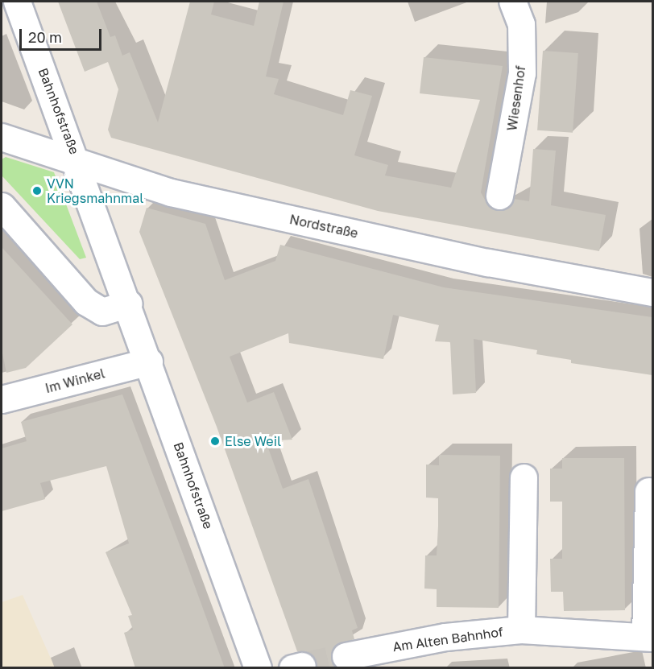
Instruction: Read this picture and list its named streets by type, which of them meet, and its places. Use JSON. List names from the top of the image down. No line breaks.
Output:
{"streets":{"street":["Wiesenhof","Bahnhofstraße","Nordstraße","Im Winkel","Am Alten Bahnhof"]},"crossings":[["Bahnhofstraße","Nordstraße"],["Bahnhofstraße","Im Winkel"]],"places":["VVN Kriegsmahnmal","Else Weil"],"scale_bar":"20 m"}
